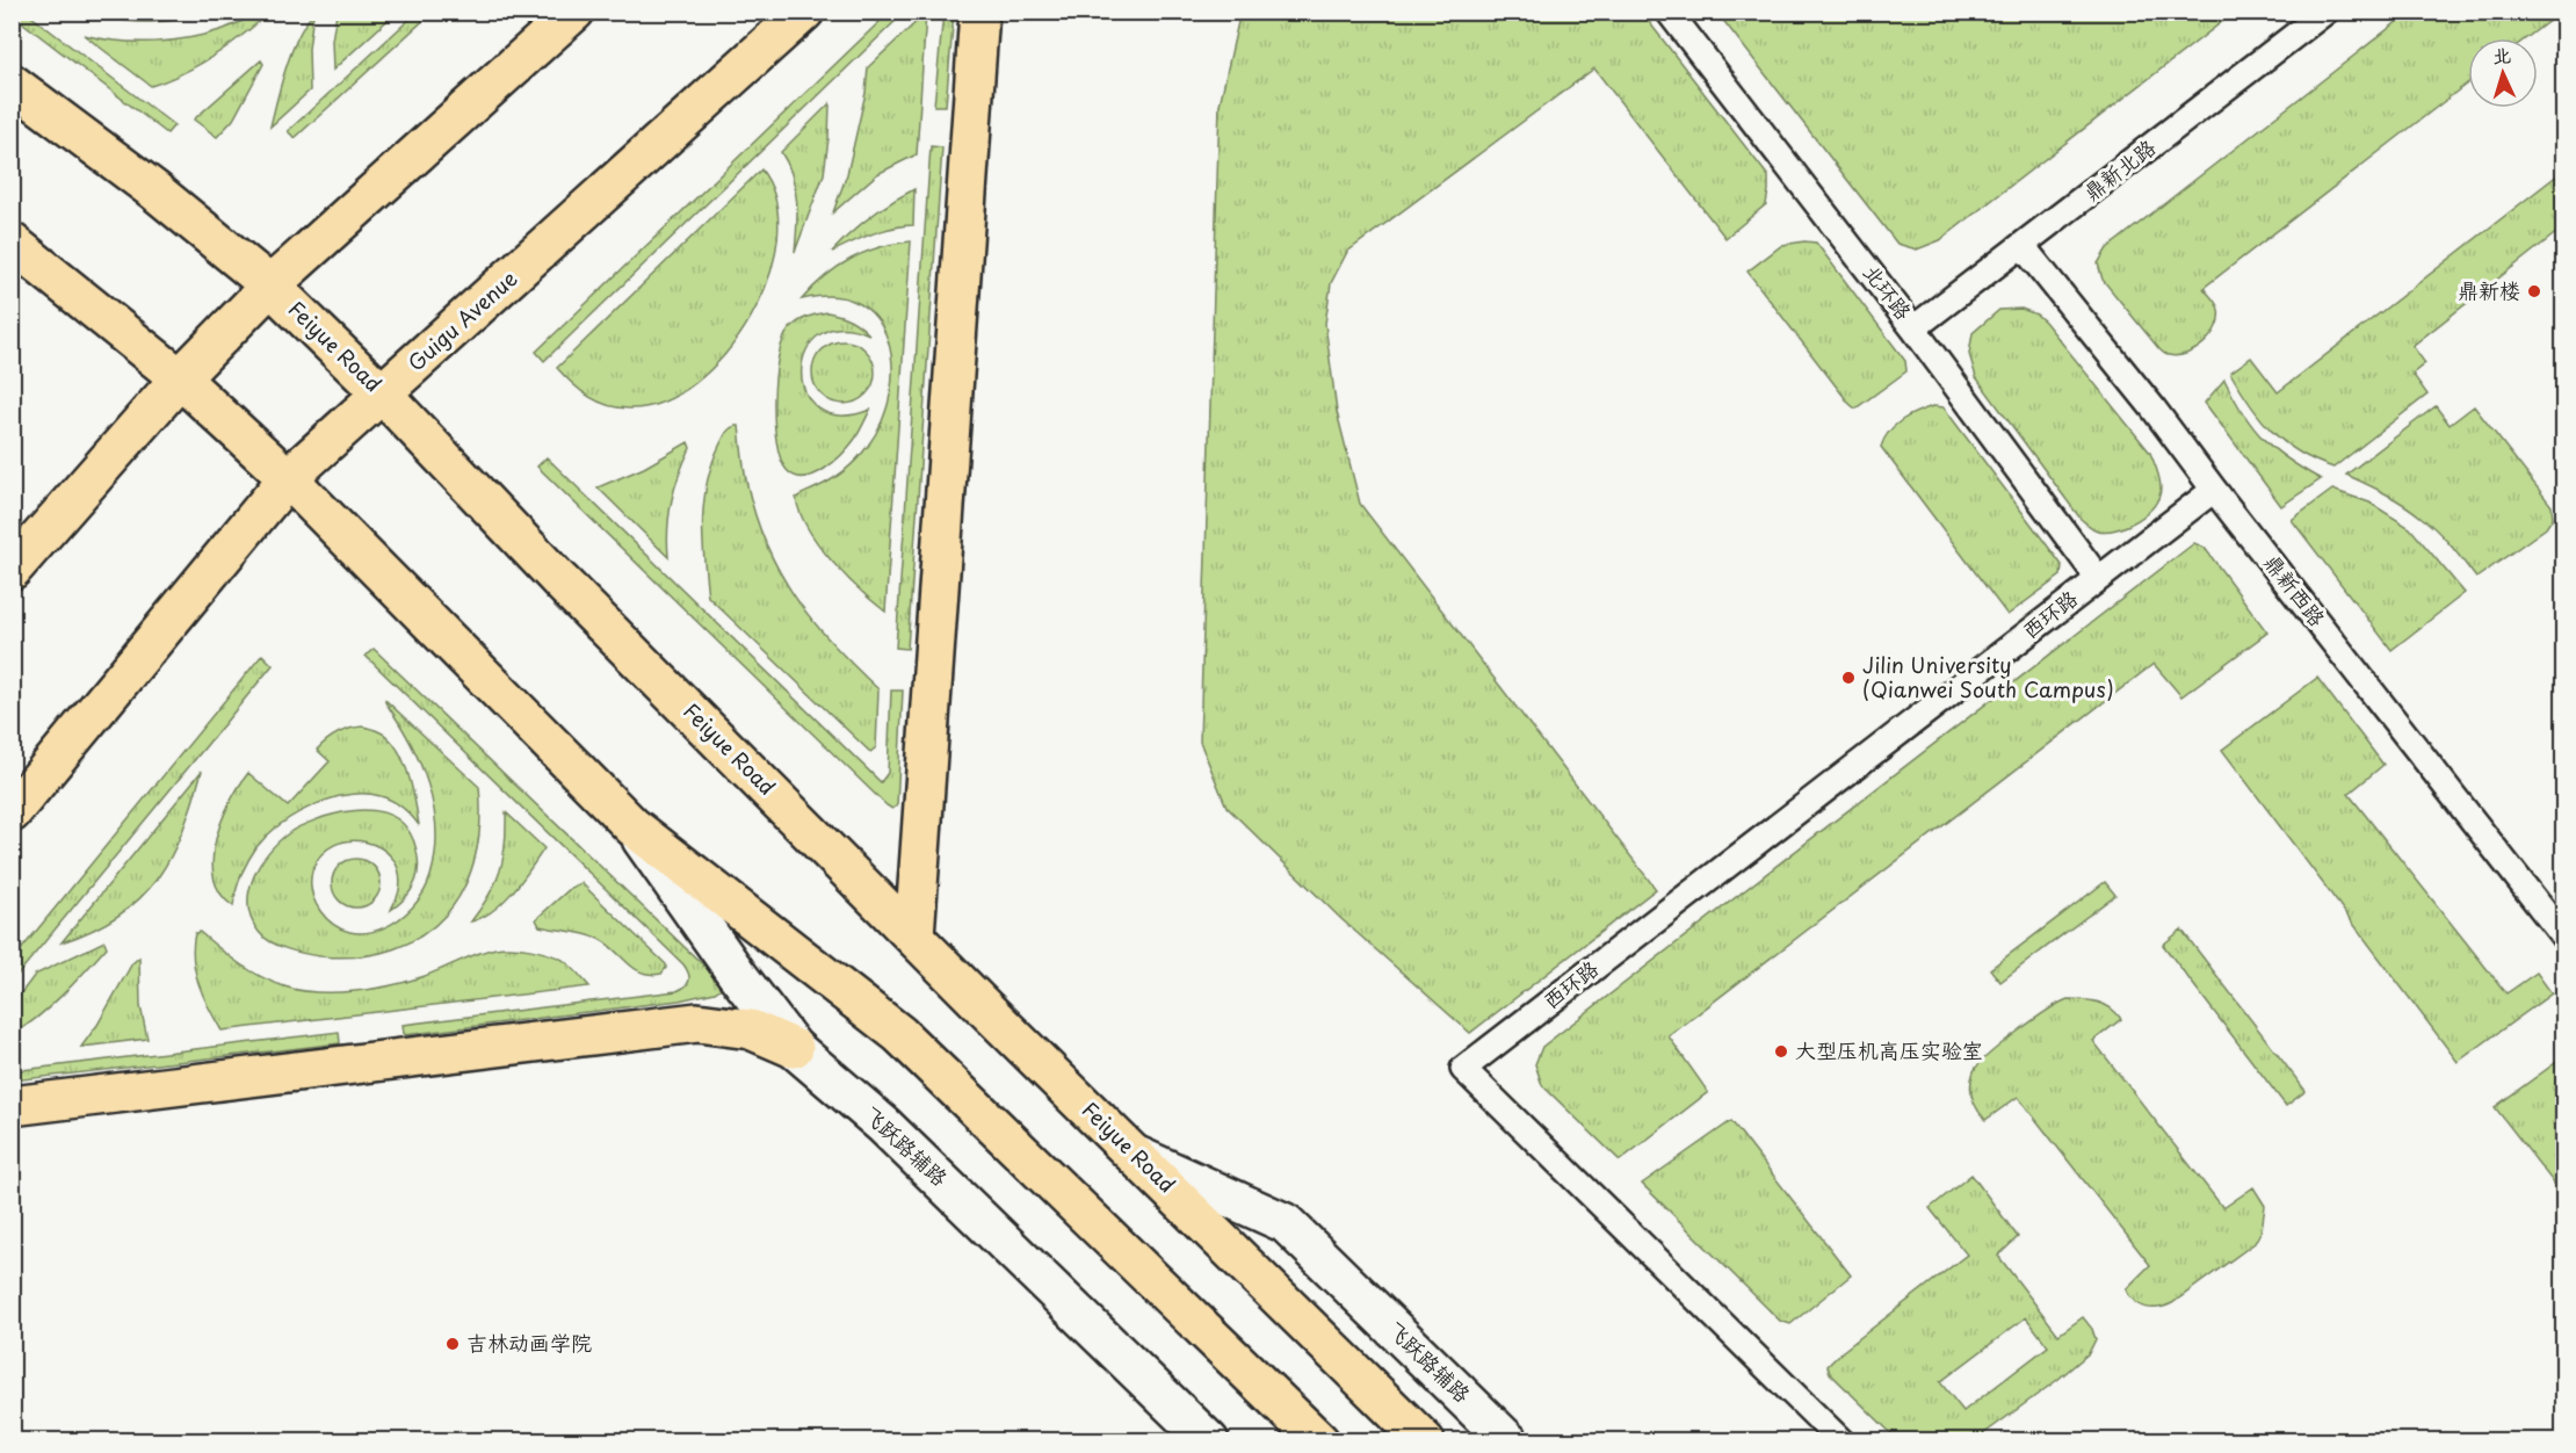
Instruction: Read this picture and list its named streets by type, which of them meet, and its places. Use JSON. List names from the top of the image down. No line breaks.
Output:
{"streets":{"main road":["Guigu Avenue","Feiyue Road"],"street":["飞跃路辅路"],"lane":["鼎新北路","北环路","鼎新西路","西环路"]},"crossings":[["鼎新北路","北环路"],["鼎新北路","鼎新西路"],["北环路","西环路"],["Guigu Avenue","Feiyue Road"],["Feiyue Road","飞跃路辅路"]],"places":["鼎新楼","Jilin University (Qianwei South Campus)","大型压机高压实验室","吉林动画学院"],"north":"top"}
